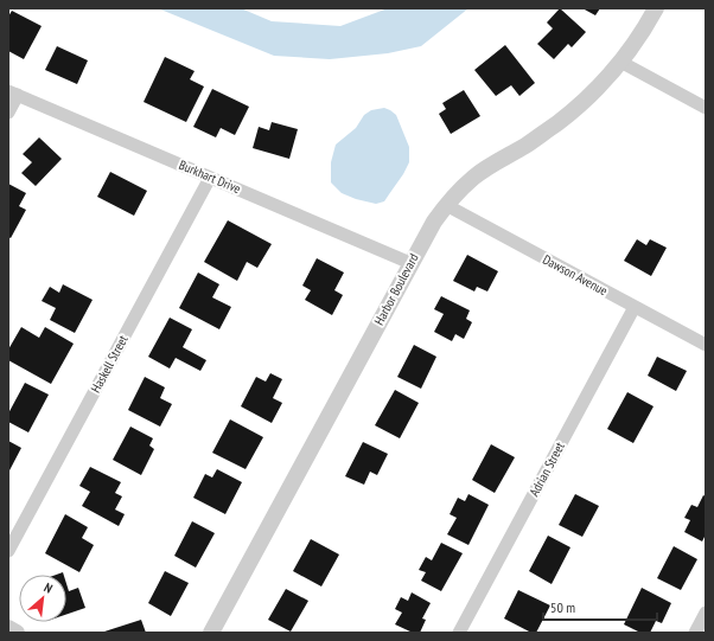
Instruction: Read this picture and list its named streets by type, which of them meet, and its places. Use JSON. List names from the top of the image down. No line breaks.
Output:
{"streets":{"street":["Burkhart Drive","Dawson Avenue","Harbor Boulevard","Haskell Street","Adrian Street"]},"crossings":[["Burkhart Drive","Harbor Boulevard"],["Burkhart Drive","Haskell Street"],["Dawson Avenue","Harbor Boulevard"],["Dawson Avenue","Adrian Street"]],"scale_bar":"50 m","north":"top right"}
